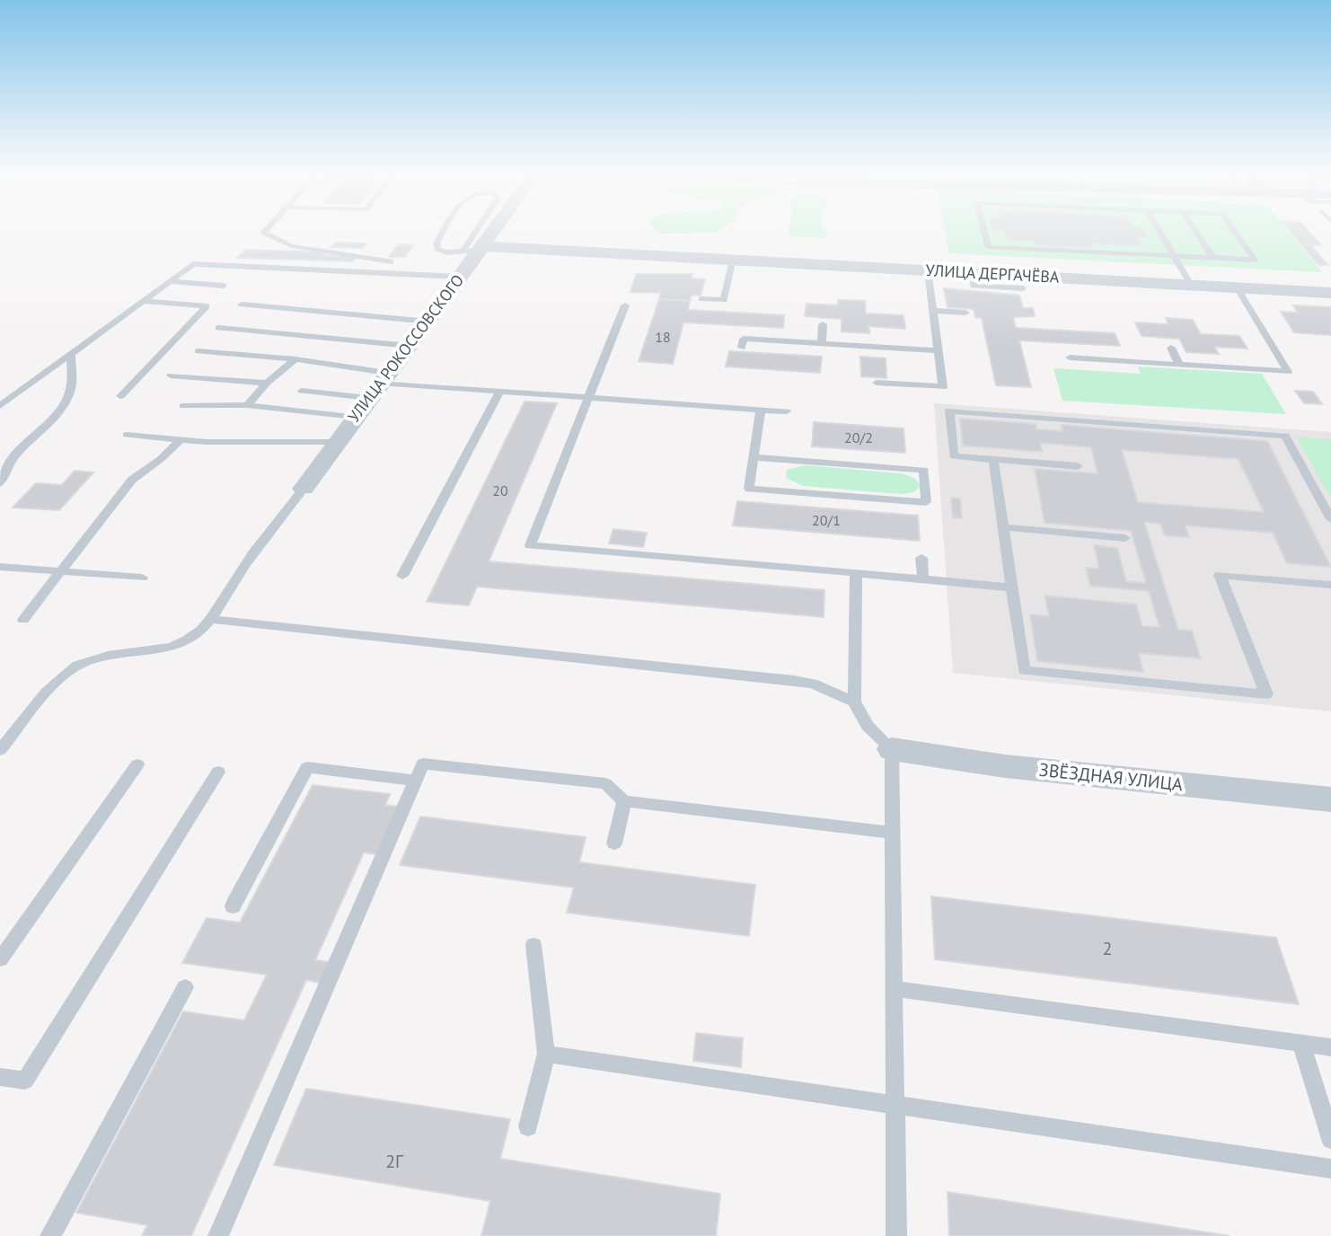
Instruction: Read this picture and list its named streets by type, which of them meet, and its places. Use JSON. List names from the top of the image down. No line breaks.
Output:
{"streets":{"street":["УЛИЦА ДЕРГАЧЁВА","УЛИЦА РОКОССОВСКОГО","ЗВЁЗДНАЯ УЛИЦА"]},"crossings":[["УЛИЦА ДЕРГАЧЁВА","УЛИЦА РОКОССОВСКОГО"]],"house_numbers":["18","20/2","20","20/1","2","2Г"]}
